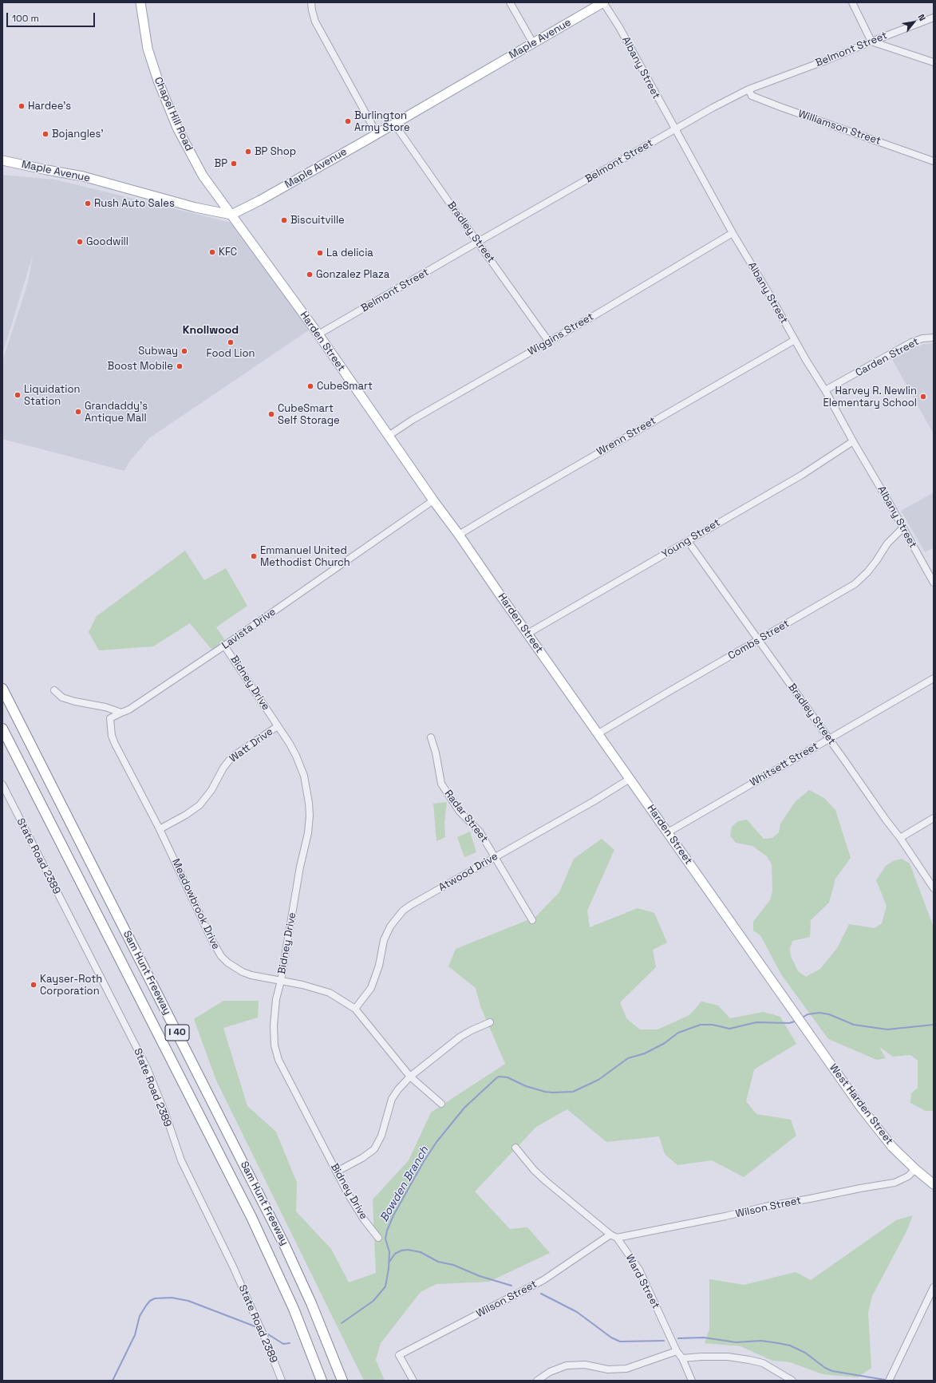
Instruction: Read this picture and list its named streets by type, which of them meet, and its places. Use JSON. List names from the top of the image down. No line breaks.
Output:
{"streets":{"highway":["Sam Hunt Freeway","I 40"],"main road":["Maple Avenue","Chapel Hill Road","Harden Street","West Harden Street"],"street":["Belmont Street","Albany Street","Williamson Street","Bradley Street","Wiggins Street","Carden Street","Wrenn Street","Young Street","Lavista Drive","Combs Street","Bidney Drive","Watt Drive","Whitsett Street","Radar Street","State Road 2389","Atwood Drive","Meadowbrook Drive","Wilson Street","Ward Street"]},"crossings":[["Maple Avenue","Albany Street"],["Maple Avenue","Chapel Hill Road"],["Maple Avenue","Bradley Street"],["Maple Avenue","Harden Street"],["Belmont Street","Albany Street"],["Belmont Street","Williamson Street"],["Belmont Street","Bradley Street"],["Belmont Street","Harden Street"],["Albany Street","Wiggins Street"],["Albany Street","Carden Street"],["Albany Street","Wrenn Street"],["Albany Street","Young Street"],["Albany Street","Combs Street"],["Chapel Hill Road","Harden Street"],["Bradley Street","Wiggins Street"],["Bradley Street","Young Street"],["Bradley Street","Combs Street"],["Bradley Street","Whitsett Street"],["Wiggins Street","Harden Street"],["Harden Street","Wrenn Street"],["Harden Street","Young Street"],["Harden Street","Lavista Drive"],["Harden Street","Combs Street"],["Harden Street","Whitsett Street"],["Harden Street","Atwood Drive"],["Harden Street","West Harden Street"],["Lavista Drive","Bidney Drive"],["Lavista Drive","Meadowbrook Drive"],["Bidney Drive","Watt Drive"],["Bidney Drive","Meadowbrook Drive"],["Watt Drive","Meadowbrook Drive"],["Radar Street","Atwood Drive"],["Atwood Drive","Meadowbrook Drive"],["West Harden Street","Wilson Street"],["Wilson Street","Ward Street"]],"districts":["Knollwood"],"water":["Bowden Branch"],"places":["Hardee's","Burlington Army Store","Bojangles'","BP Shop","BP","Rush Auto Sales","Biscuitville","Goodwill","KFC","La delicia","Gonzalez Plaza","Food Lion","Subway","Boost Mobile","CubeSmart","Liquidation Station","Harvey R. Newlin Elementary School","Grandaddy's Antique Mall","CubeSmart Self Storage","Emmanuel United Methodist Church","Kayser-Roth Corporation"],"scale_bar":"100 m","north":"top right"}
